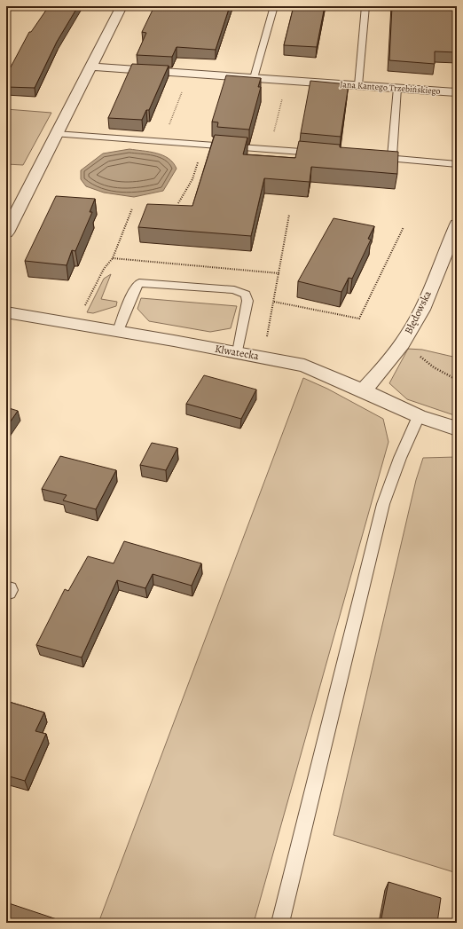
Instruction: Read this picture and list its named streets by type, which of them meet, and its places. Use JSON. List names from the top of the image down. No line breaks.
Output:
{"streets":{"street":["Jana Kantego Trzebińskiego","Błędowska","Klwatecka"]},"crossings":[["Błędowska","Klwatecka"]]}
